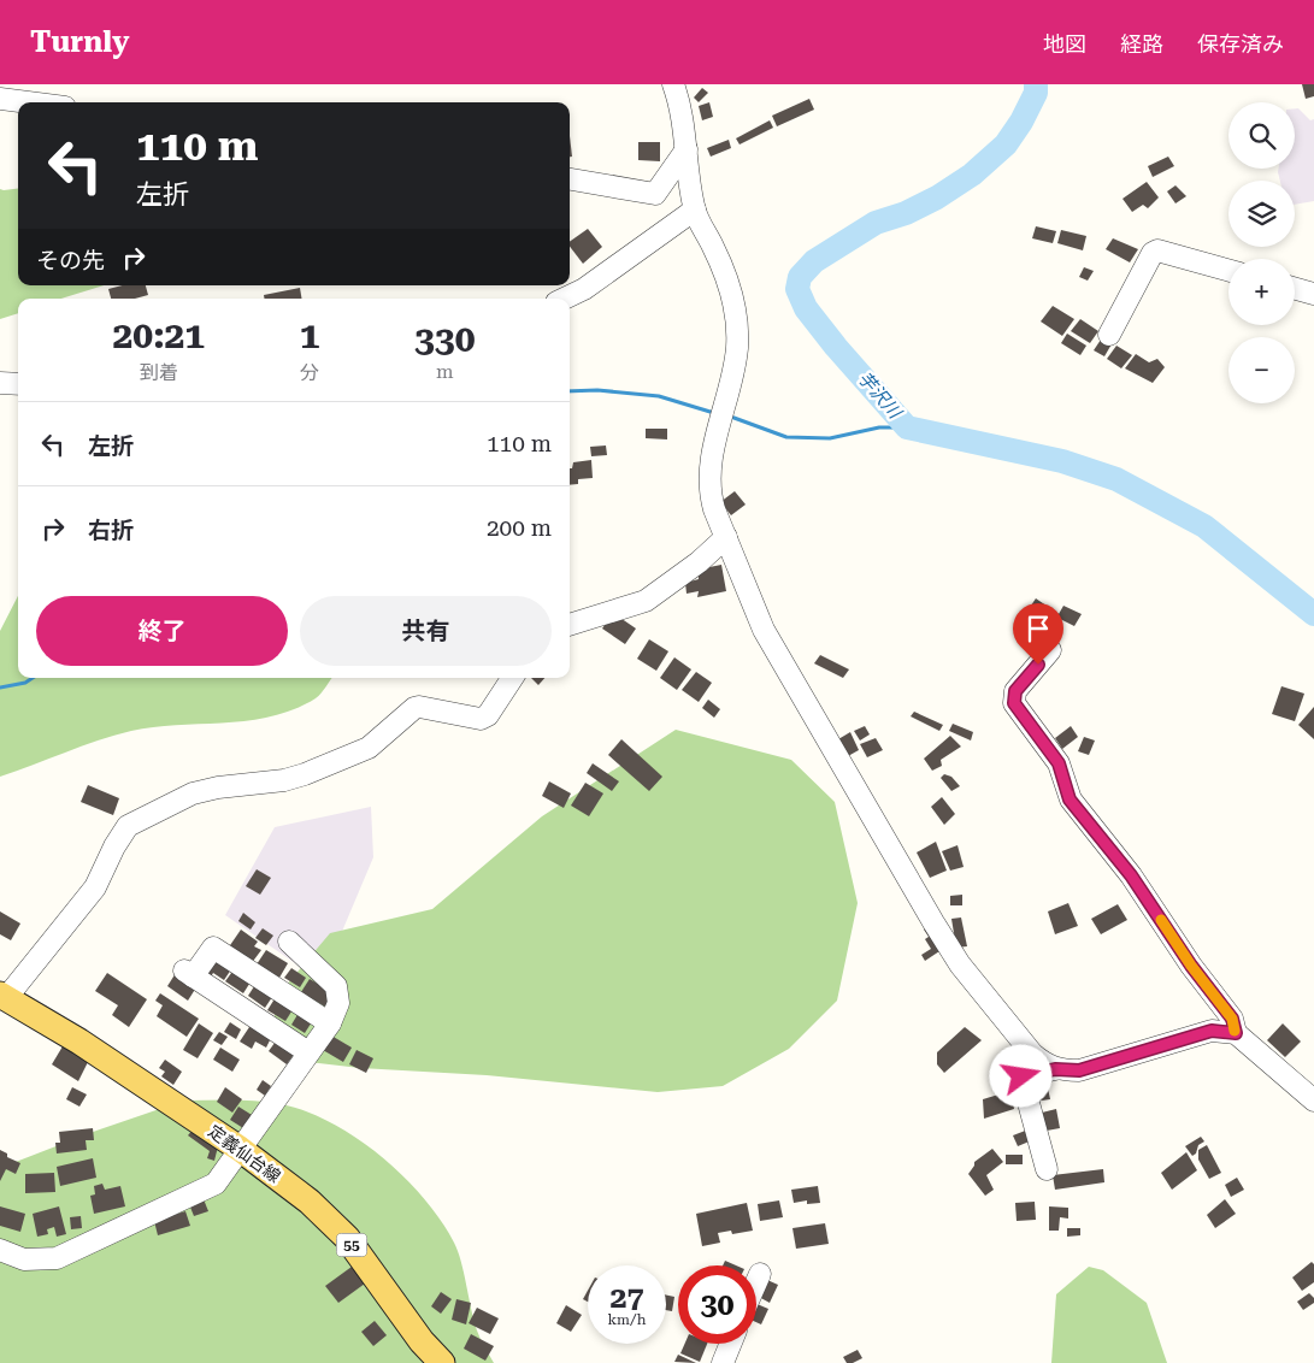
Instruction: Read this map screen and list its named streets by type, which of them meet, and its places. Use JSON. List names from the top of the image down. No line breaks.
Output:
{"streets":{"main road":["定義仙台線","55"]},"water":["芋沢川"],"page":{"header":"Turnly","nav":["地図","経路","保存済み"],"map_buttons":["+","−"],"turn":["110 m","左折"],"then":"その先","eta":["20:21","到着","1","分","330","m"],"list":[{"name":"左折","value":"110 m"},{"name":"右折","value":"200 m"}],"buttons":["終了","共有"],"speed":"27 km/h","limit":"30"}}
